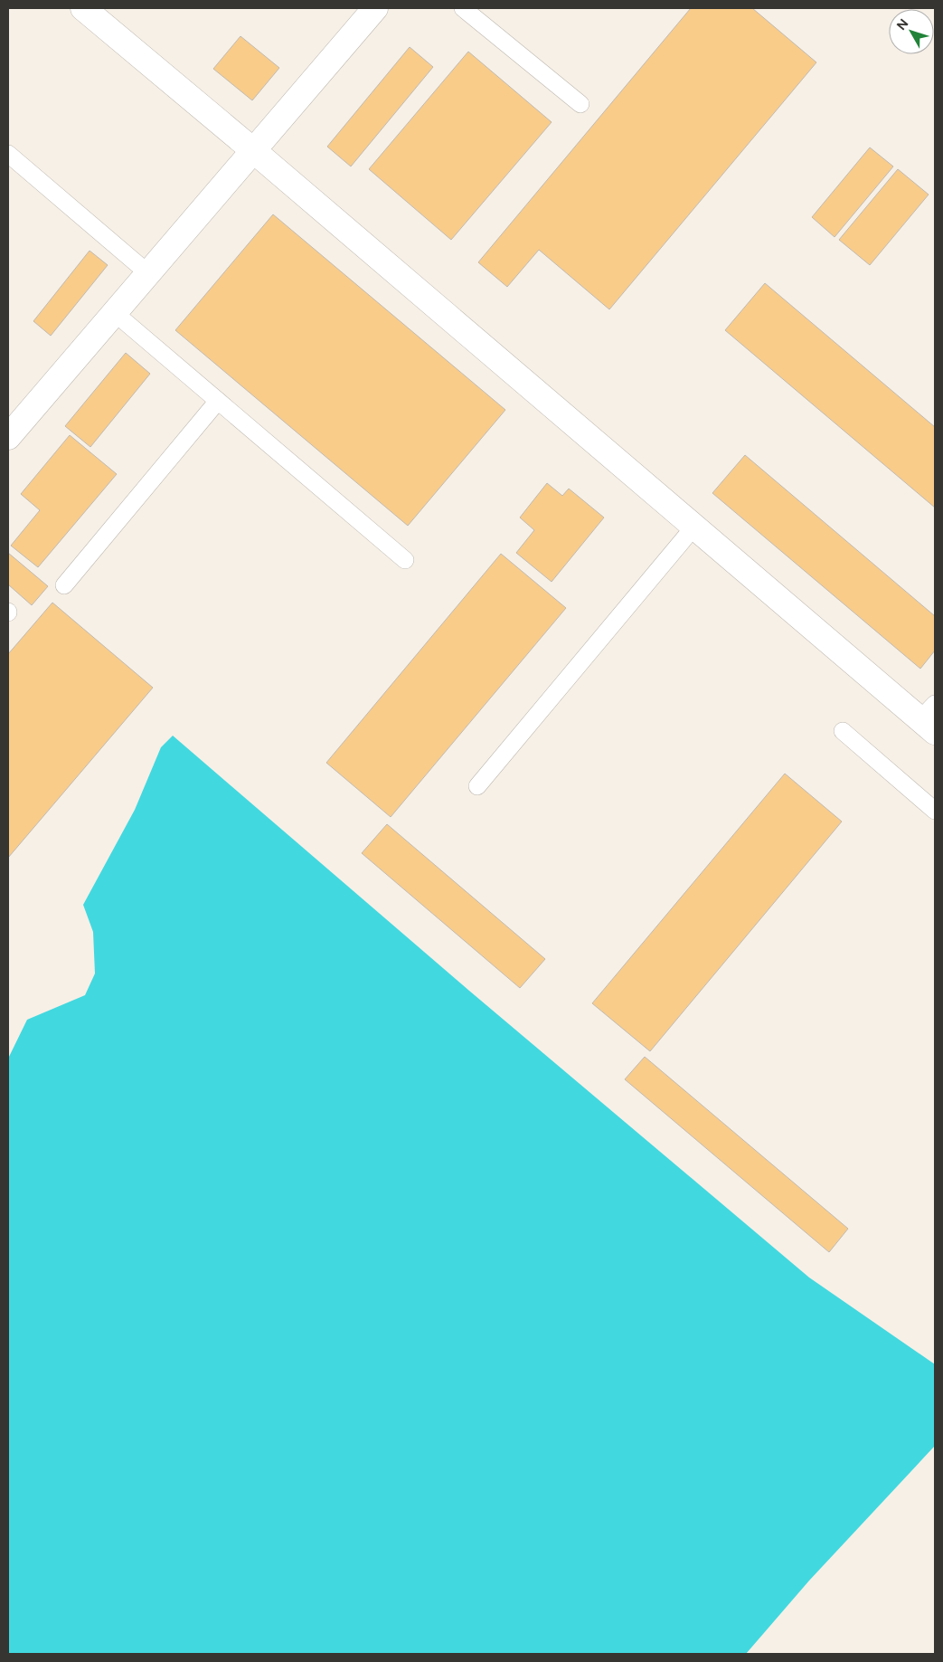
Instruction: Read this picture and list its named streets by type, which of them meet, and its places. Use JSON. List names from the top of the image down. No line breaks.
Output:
{"north":"top left"}
